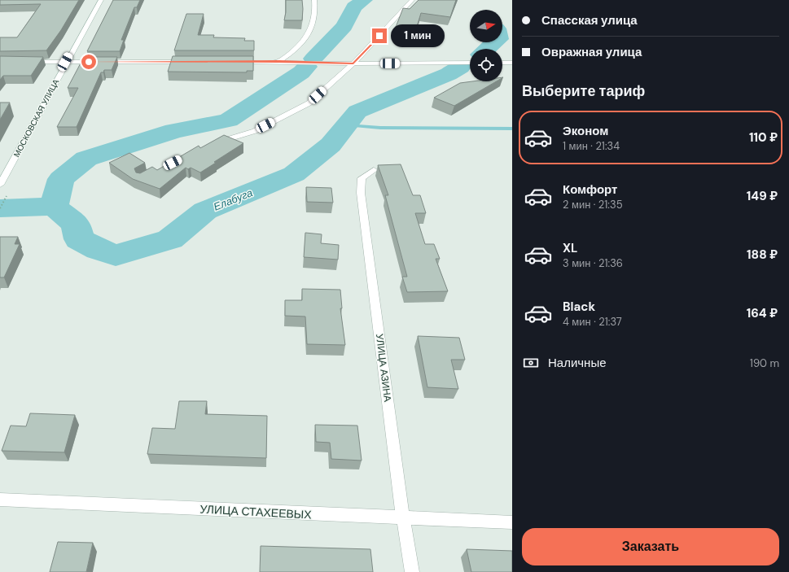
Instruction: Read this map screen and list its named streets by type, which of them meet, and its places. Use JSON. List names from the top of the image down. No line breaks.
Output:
{"streets":{"street":["МОСКОВСКАЯ УЛИЦА","УЛИЦА АЗИНА","УЛИЦА СТАХЕЕВЫХ"]},"crossings":[["УЛИЦА АЗИНА","УЛИЦА СТАХЕЕВЫХ"]],"water":["Елабуга"],"north":"right","page":{"banner":["Спасская улица","Овражная улица"],"bubble":"1 мин","heading":"Выберите тариф","list":[{"name":"Эконом","note":"1 мин · 21:34","value":"110 ₽"},{"name":"Комфорт","note":"2 мин · 21:35","value":"149 ₽"},{"name":"XL","note":"3 мин · 21:36","value":"188 ₽"},{"name":"Black","note":"4 мин · 21:37","value":"164 ₽"}],"pay":["Наличные","190 m"],"buttons":"Заказать"}}
